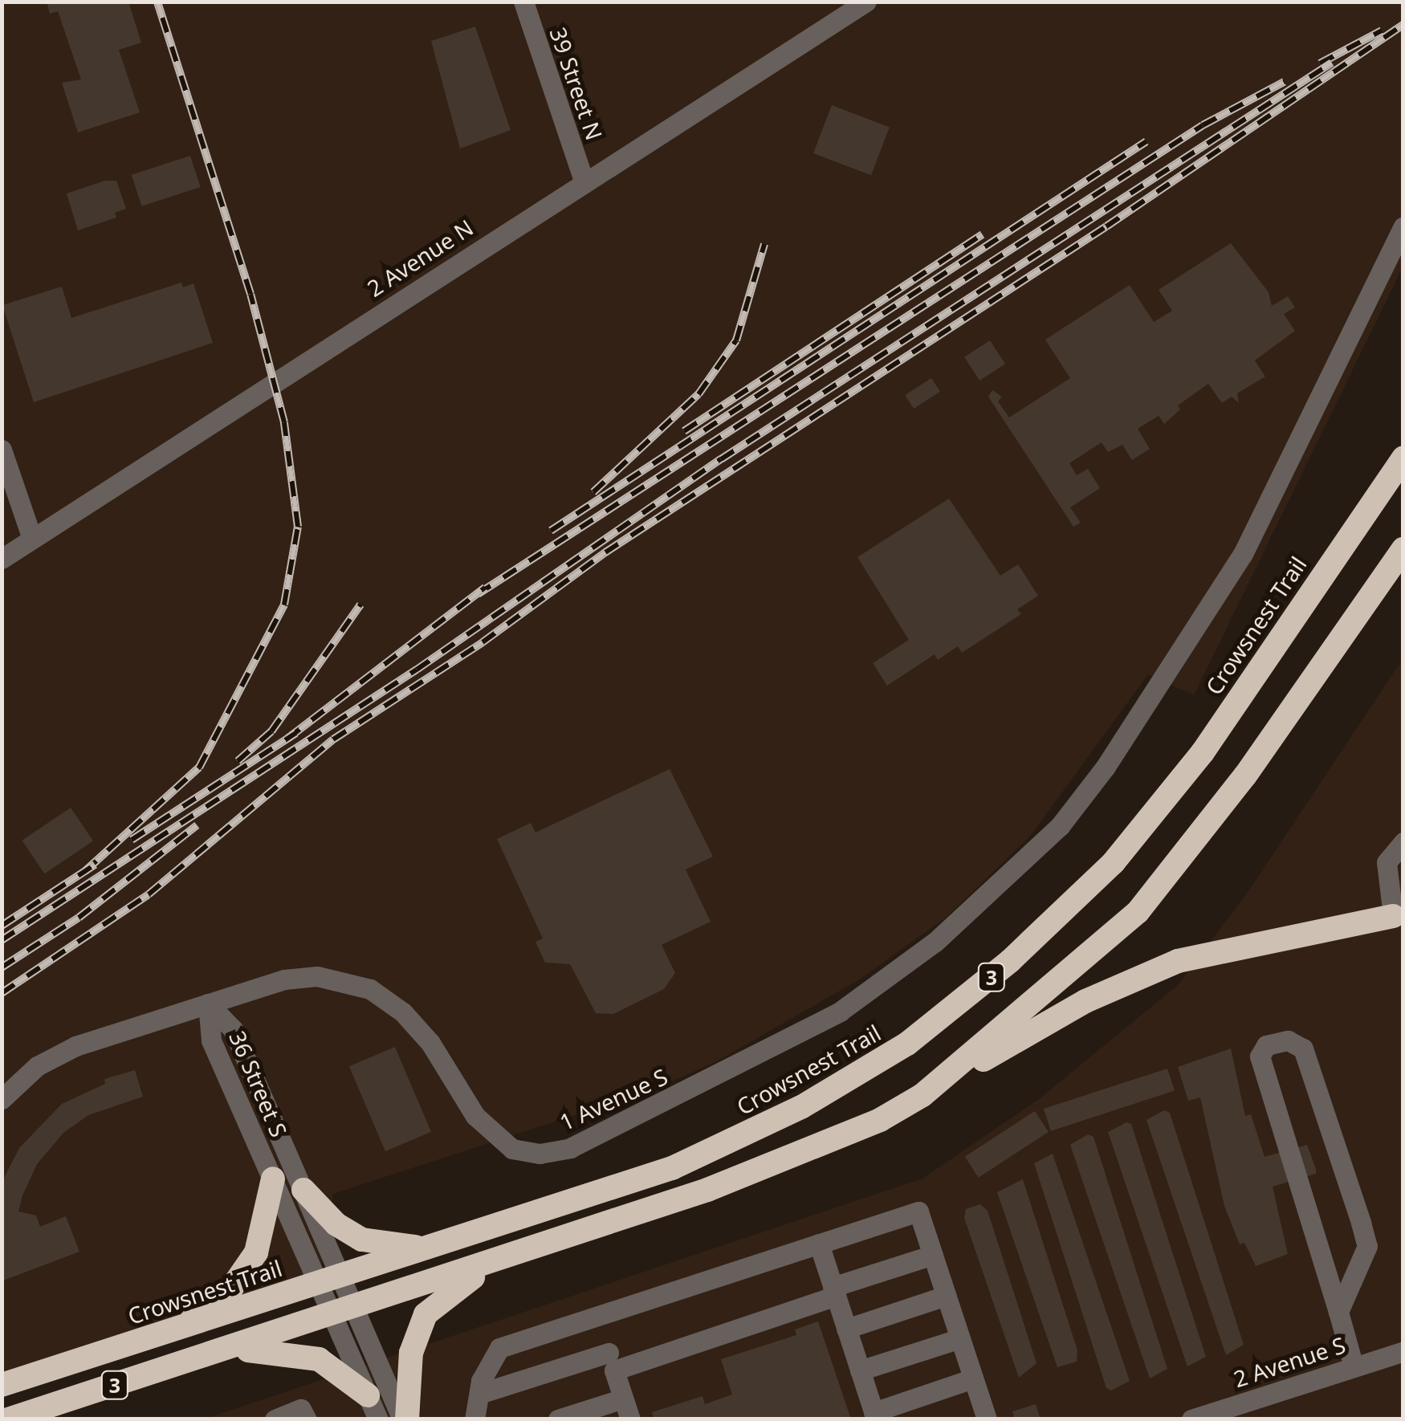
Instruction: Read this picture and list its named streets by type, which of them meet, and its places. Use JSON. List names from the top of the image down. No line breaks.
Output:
{"streets":{"highway":["Crowsnest Trail","3"],"street":["39 Street N","2 Avenue N","36 Street S","1 Avenue S","2 Avenue S"]},"crossings":[["39 Street N","2 Avenue N"],["Crowsnest Trail","36 Street S"],["36 Street S","1 Avenue S"]]}
